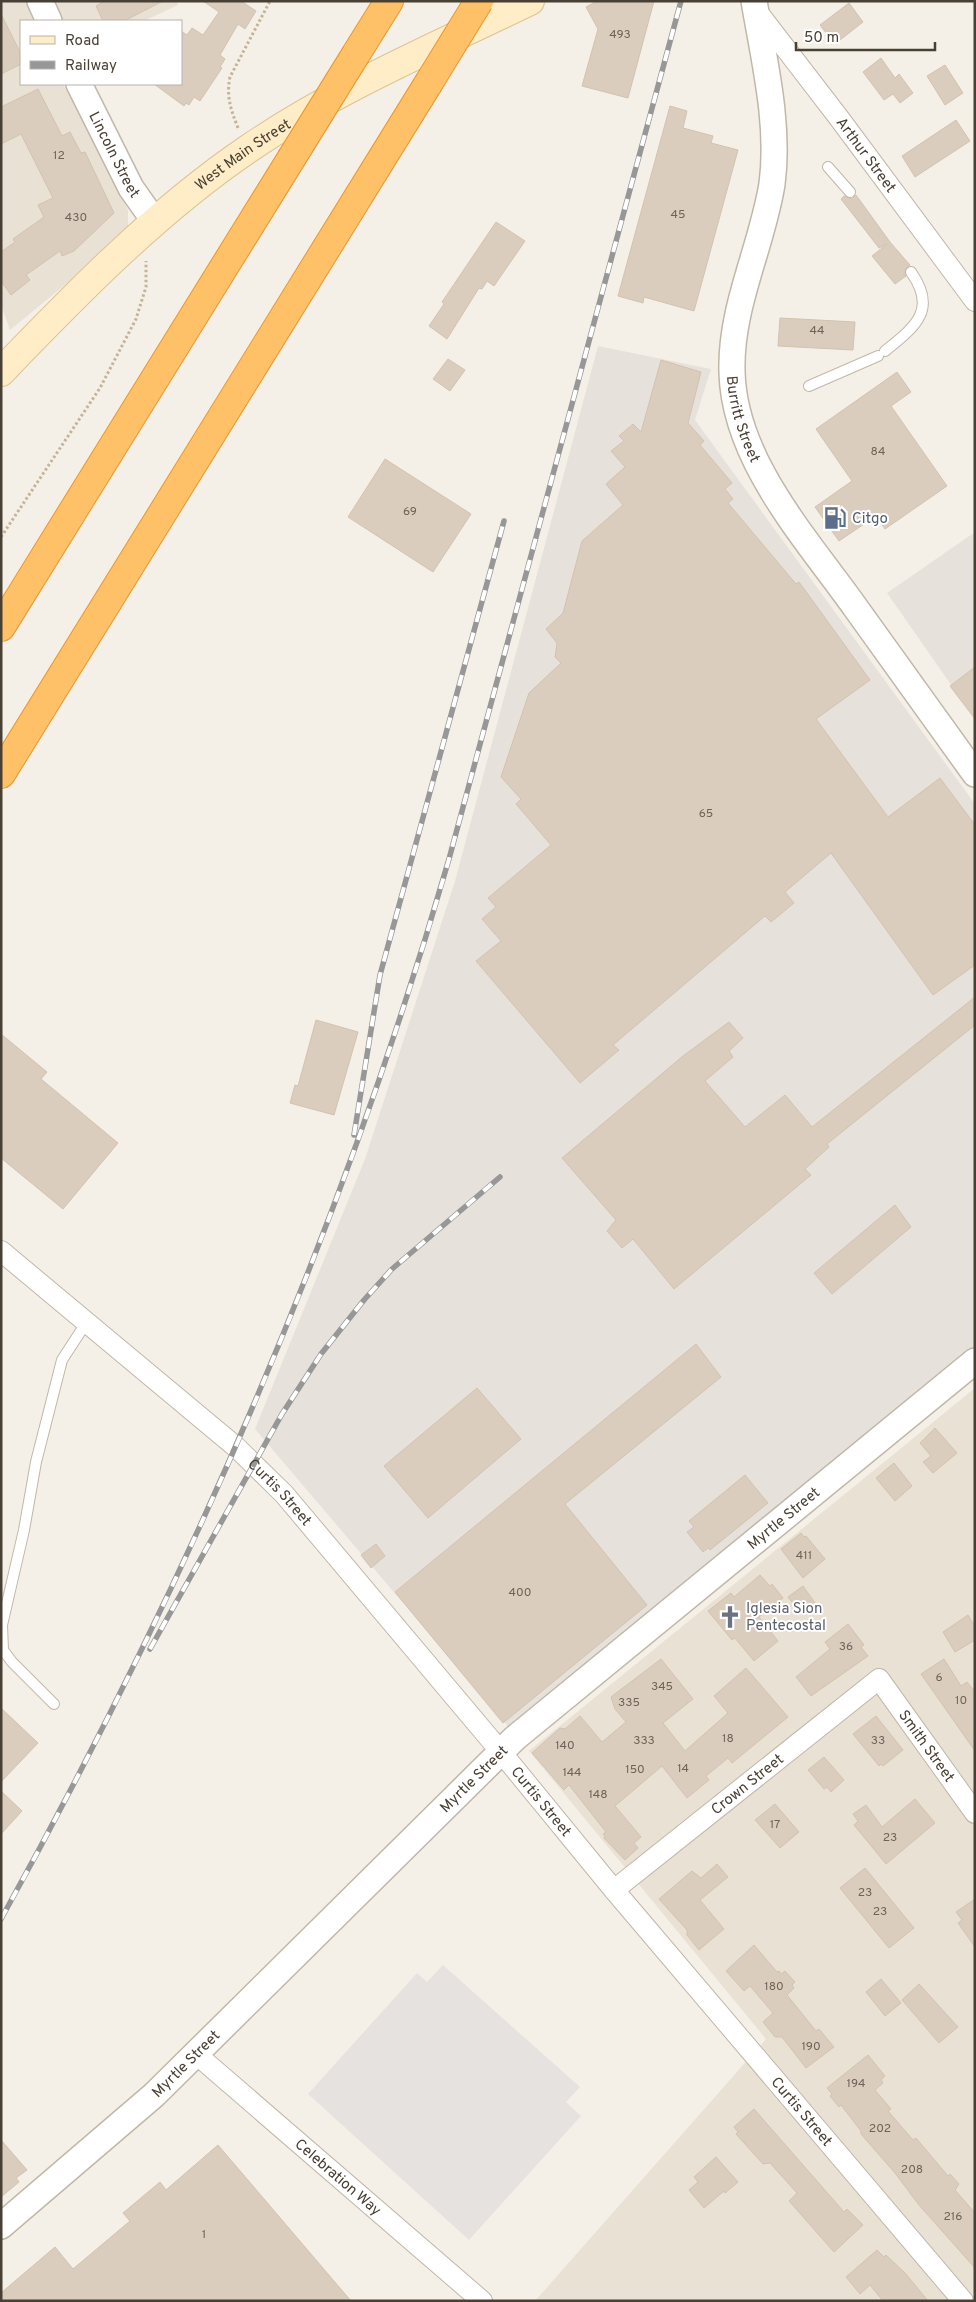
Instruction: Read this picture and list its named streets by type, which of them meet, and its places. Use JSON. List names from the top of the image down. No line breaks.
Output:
{"streets":{"main road":["West Main Street"],"street":["Lincoln Street","Arthur Street","Burritt Street","Curtis Street","Myrtle Street","Smith Street","Crown Street","Celebration Way"]},"crossings":[["Lincoln Street","West Main Street"],["Arthur Street","Burritt Street"],["Curtis Street","Myrtle Street"],["Curtis Street","Crown Street"],["Myrtle Street","Celebration Way"],["Smith Street","Crown Street"]],"places":{"fuel station":["Citgo"],"church":["Iglesia Sion Pentecostal"]},"house_numbers":["493","12","45","430","44","84","69","65","411","400","36","6","345","10","335","18","333","33","140","14","150","144","148","17","23","23","23","180","190","194","202","208","216","1"],"legend":["Road","Railway"],"scale_bar":"50 m"}
